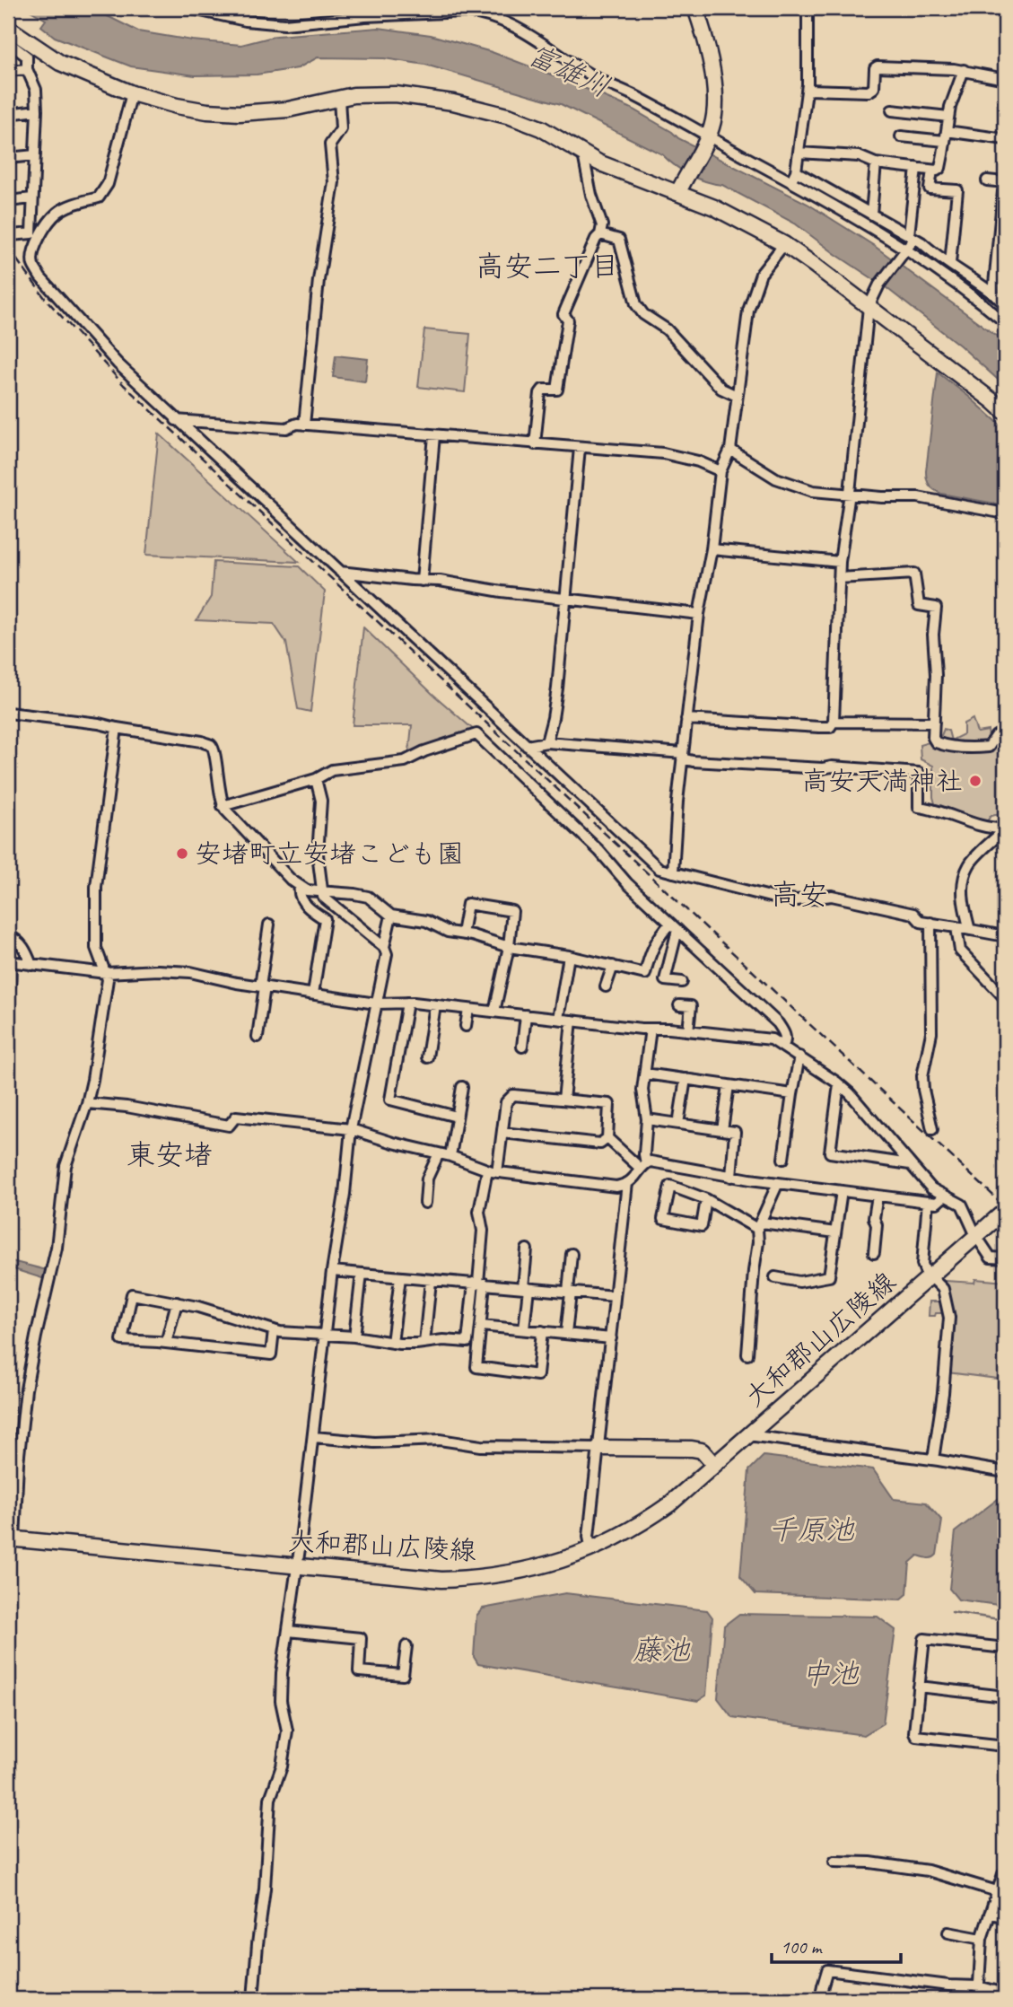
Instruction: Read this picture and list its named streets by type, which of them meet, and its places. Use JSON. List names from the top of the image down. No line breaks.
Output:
{"streets":{"main road":["大和郡山広陵線"]},"districts":["高安二丁目","高安","東安堵"],"water":["富雄川","千原池","藤池","中池"],"places":["高安天満神社","安堵町立安堵こども園"],"scale_bar":"100 m"}
